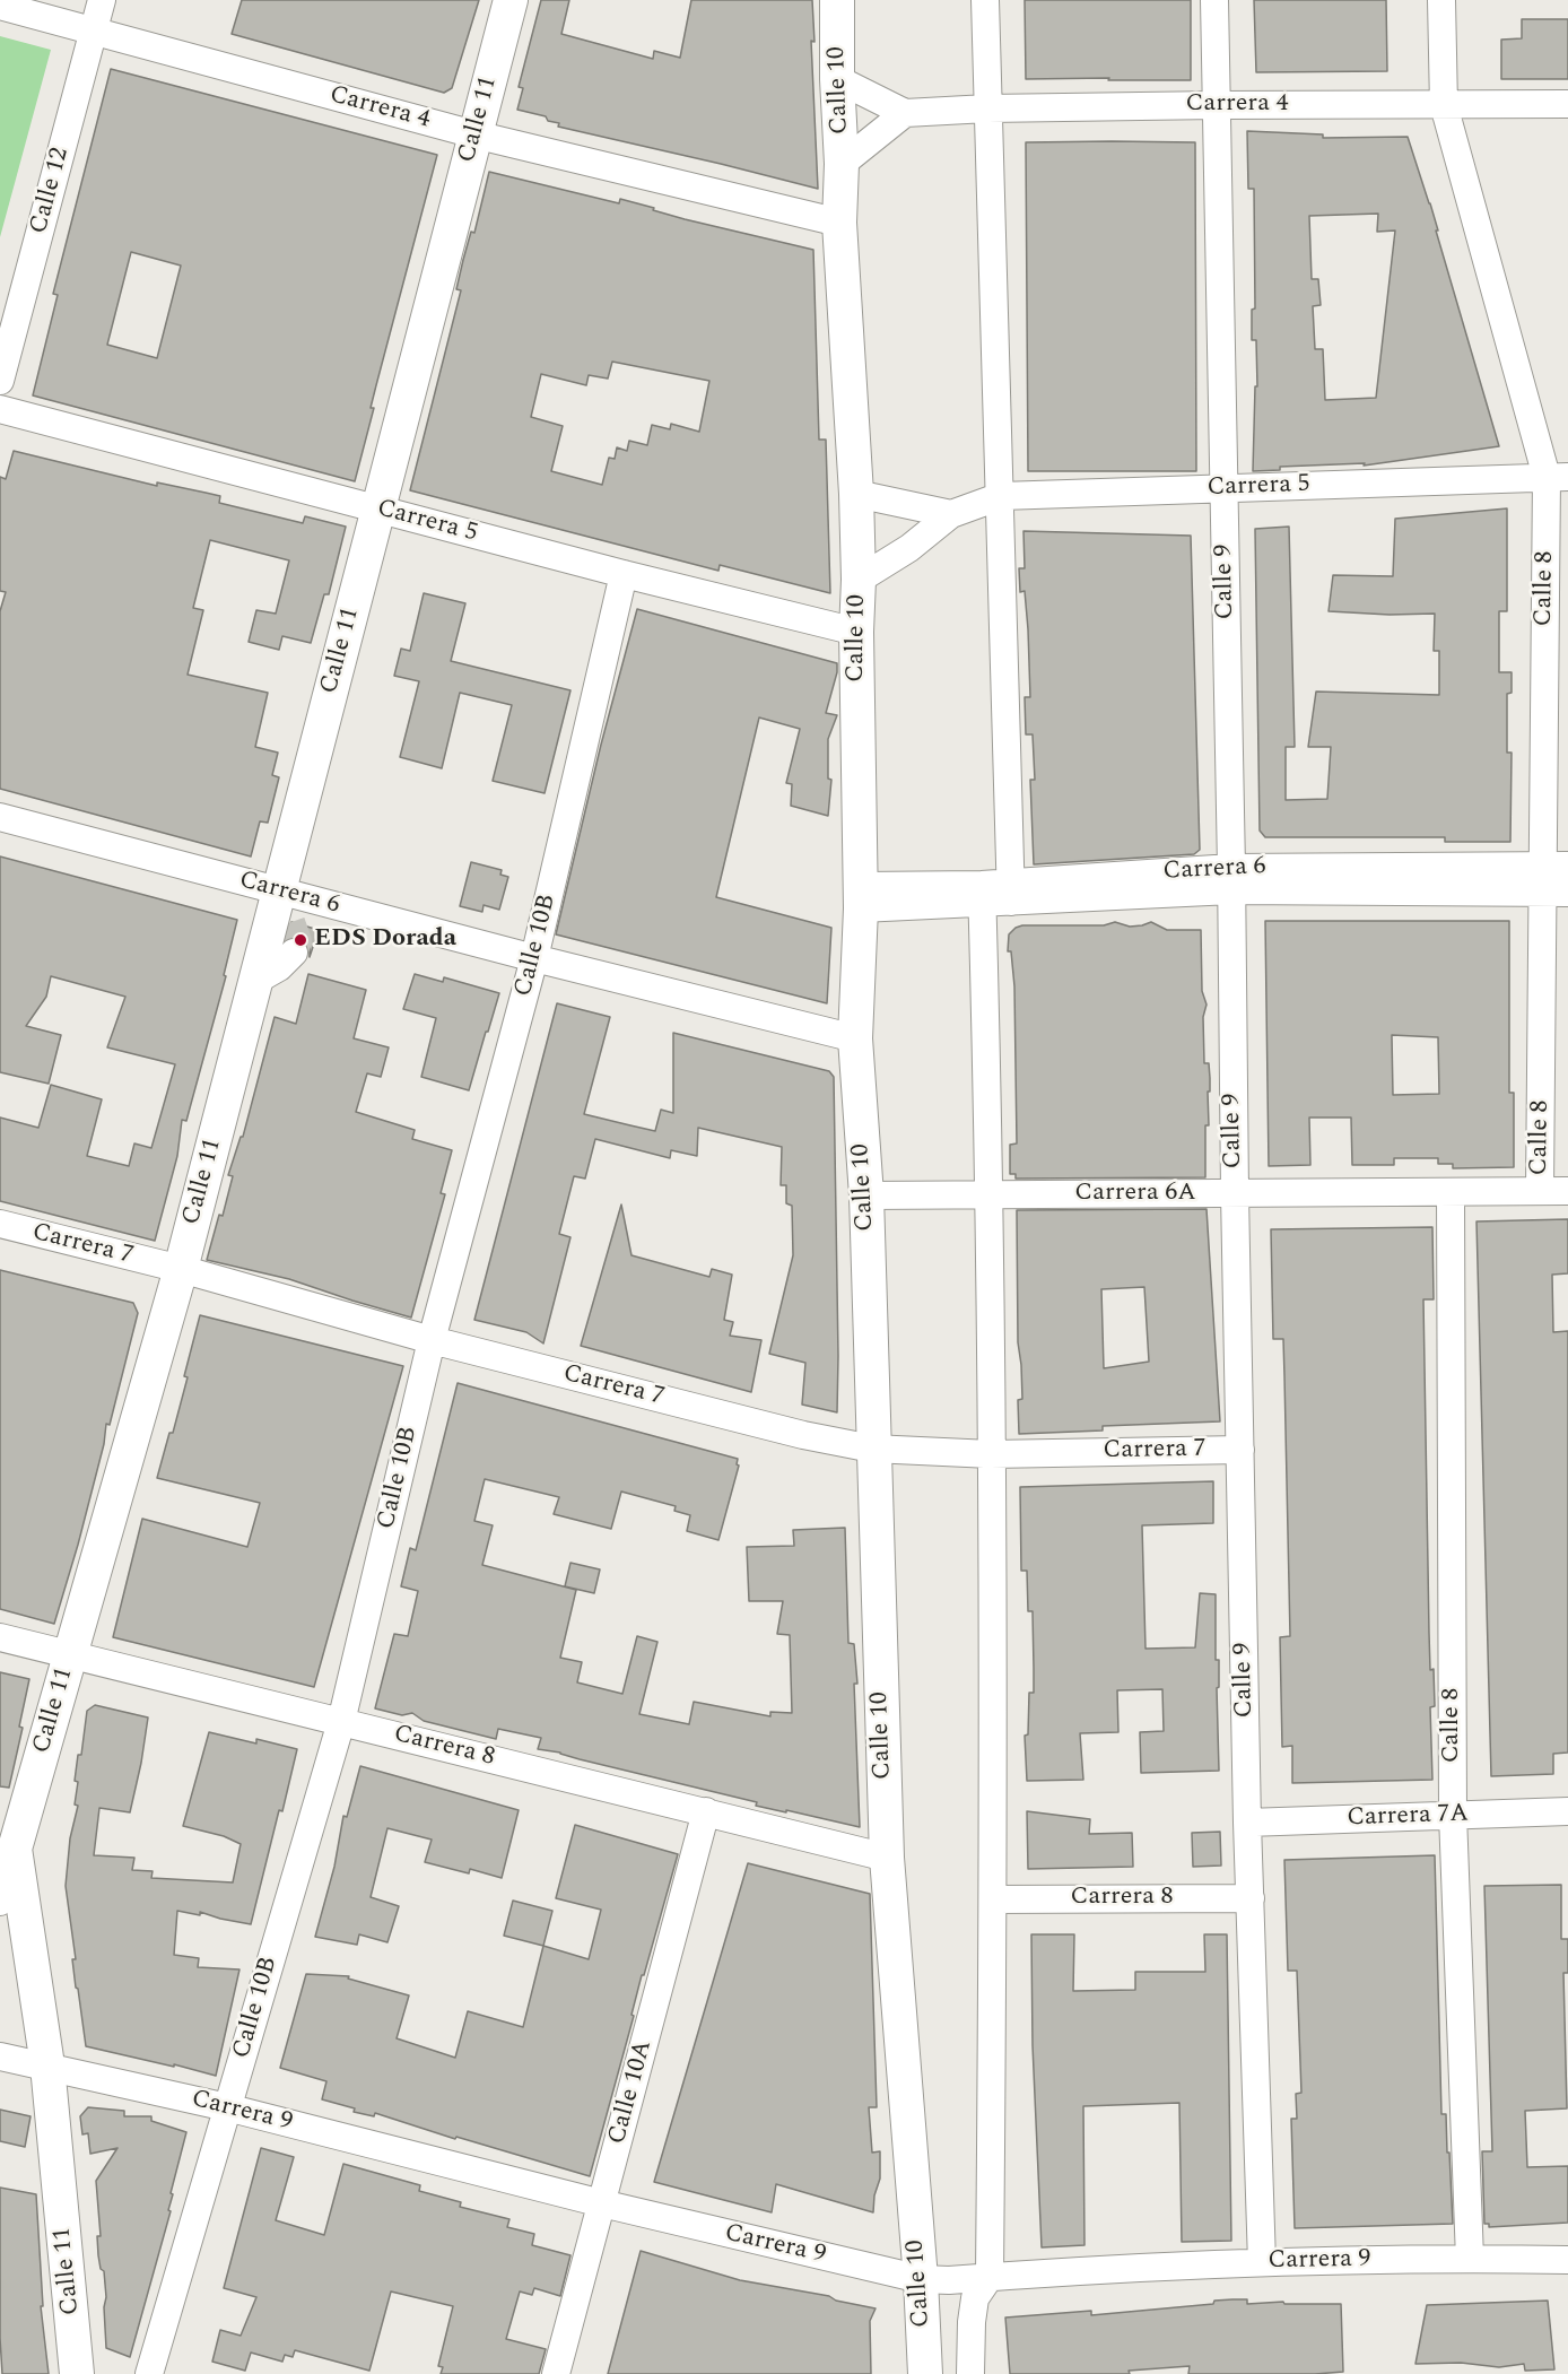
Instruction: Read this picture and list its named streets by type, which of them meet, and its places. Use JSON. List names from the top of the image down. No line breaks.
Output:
{"streets":{"main road":["Calle 10","Calle 11"],"street":["Carrera 4","Calle 12","Carrera 5","Calle 9","Calle 8","Carrera 6","Calle 10B","Carrera 6A","Carrera 7","Carrera 8","Carrera 7A","Calle 10A","Carrera 9"]},"crossings":[["Calle 10","Carrera 4"],["Calle 10","Carrera 5"],["Calle 10","Carrera 6"],["Calle 10","Carrera 6A"],["Calle 10","Carrera 7"],["Calle 10","Carrera 8"],["Calle 10","Carrera 9"],["Carrera 4","Calle 11"],["Carrera 4","Calle 12"],["Carrera 4","Calle 9"],["Carrera 4","Calle 8"],["Calle 11","Carrera 5"],["Calle 11","Carrera 6"],["Calle 11","Carrera 7"],["Calle 11","Carrera 8"],["Calle 11","Carrera 9"],["Carrera 5","Calle 9"],["Carrera 5","Calle 8"],["Carrera 5","Calle 10B"],["Calle 9","Carrera 6"],["Calle 9","Carrera 6A"],["Calle 9","Carrera 7"],["Calle 9","Carrera 8"],["Calle 9","Carrera 7A"],["Calle 9","Carrera 9"],["Calle 8","Carrera 6"],["Calle 8","Carrera 6A"],["Calle 8","Carrera 7A"],["Calle 8","Carrera 9"],["Carrera 6","Calle 10B"],["Calle 10B","Carrera 7"],["Calle 10B","Carrera 8"],["Calle 10B","Carrera 9"],["Carrera 8","Calle 10A"],["Calle 10A","Carrera 9"]],"places":["EDS Dorada"]}
